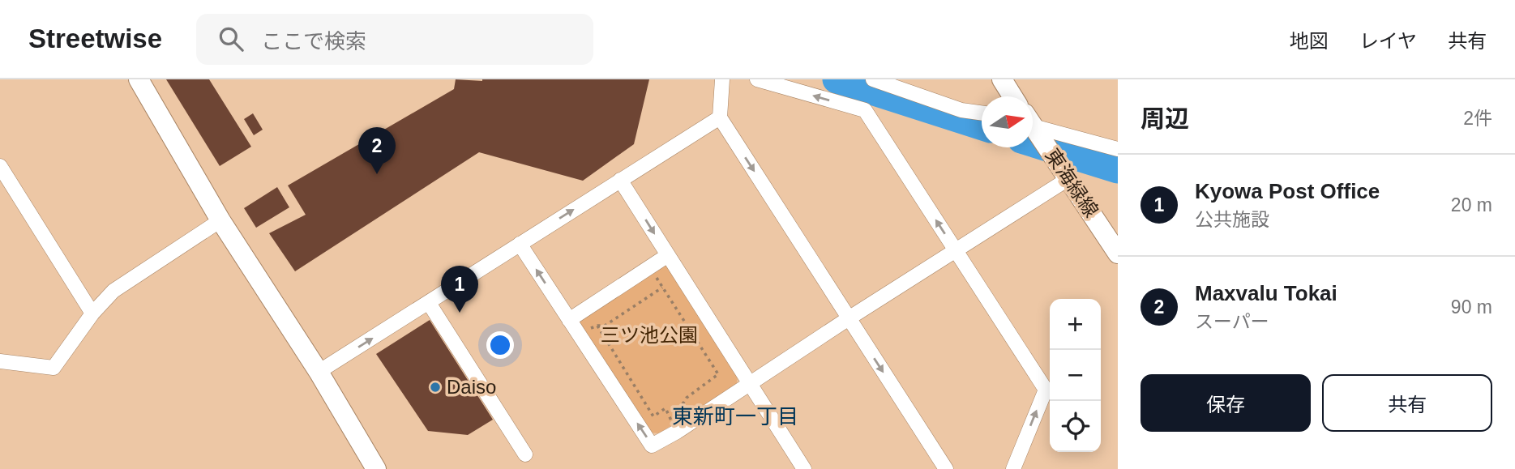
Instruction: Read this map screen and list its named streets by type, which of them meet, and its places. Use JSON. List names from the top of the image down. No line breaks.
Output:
{"streets":{"street":["東海緑線"]},"districts":["東新町一丁目"],"parks":["三ツ池公園"],"places":["Daiso"],"north":"right","page":{"header":"Streetwise","search":"ここで検索","nav":["地図","レイヤ","共有"],"heading":["周辺","2件"],"pins":["2","1"],"list":[{"mark":"1","name":"Kyowa Post Office","note":"公共施設","value":"20 m"},{"mark":"2","name":"Maxvalu Tokai","note":"スーパー","value":"90 m"}],"map_buttons":["+","−"],"buttons":["保存","共有"]}}
